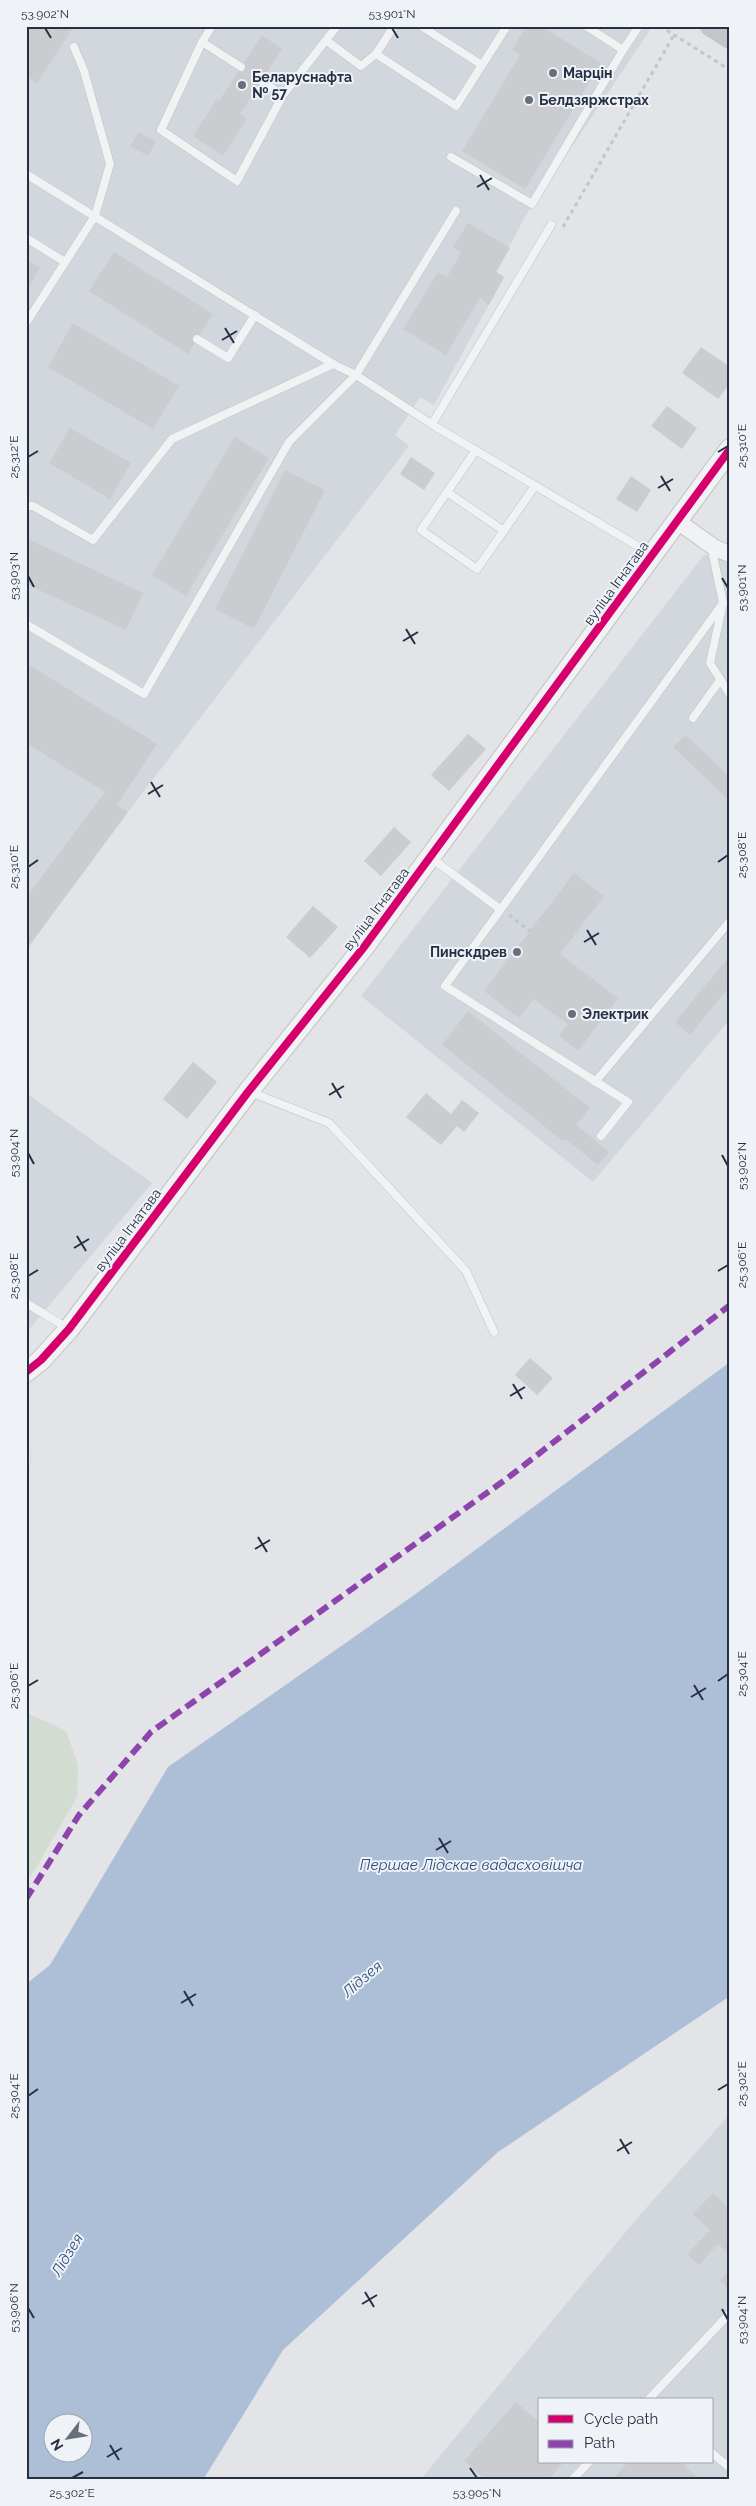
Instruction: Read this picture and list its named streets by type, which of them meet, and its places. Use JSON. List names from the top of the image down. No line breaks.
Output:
{"streets":{"street":["вуліца Ігнатава"]},"water":["Першае Лідскае вадасховішча","Лідзея"],"places":["Марцін","Беларуснафта № 57","Белдзяржстрах","Пинскдрев","Электрик"],"legend":["Cycle path","Path"],"north":"bottom left","coordinates":["53.902°N","53.901°N","25.310°E","25.312°E","53.903°N","25.308°E","53.904°N","25.306°E","25.304°E","25.302°E","53.906°N","53.905°N"]}
